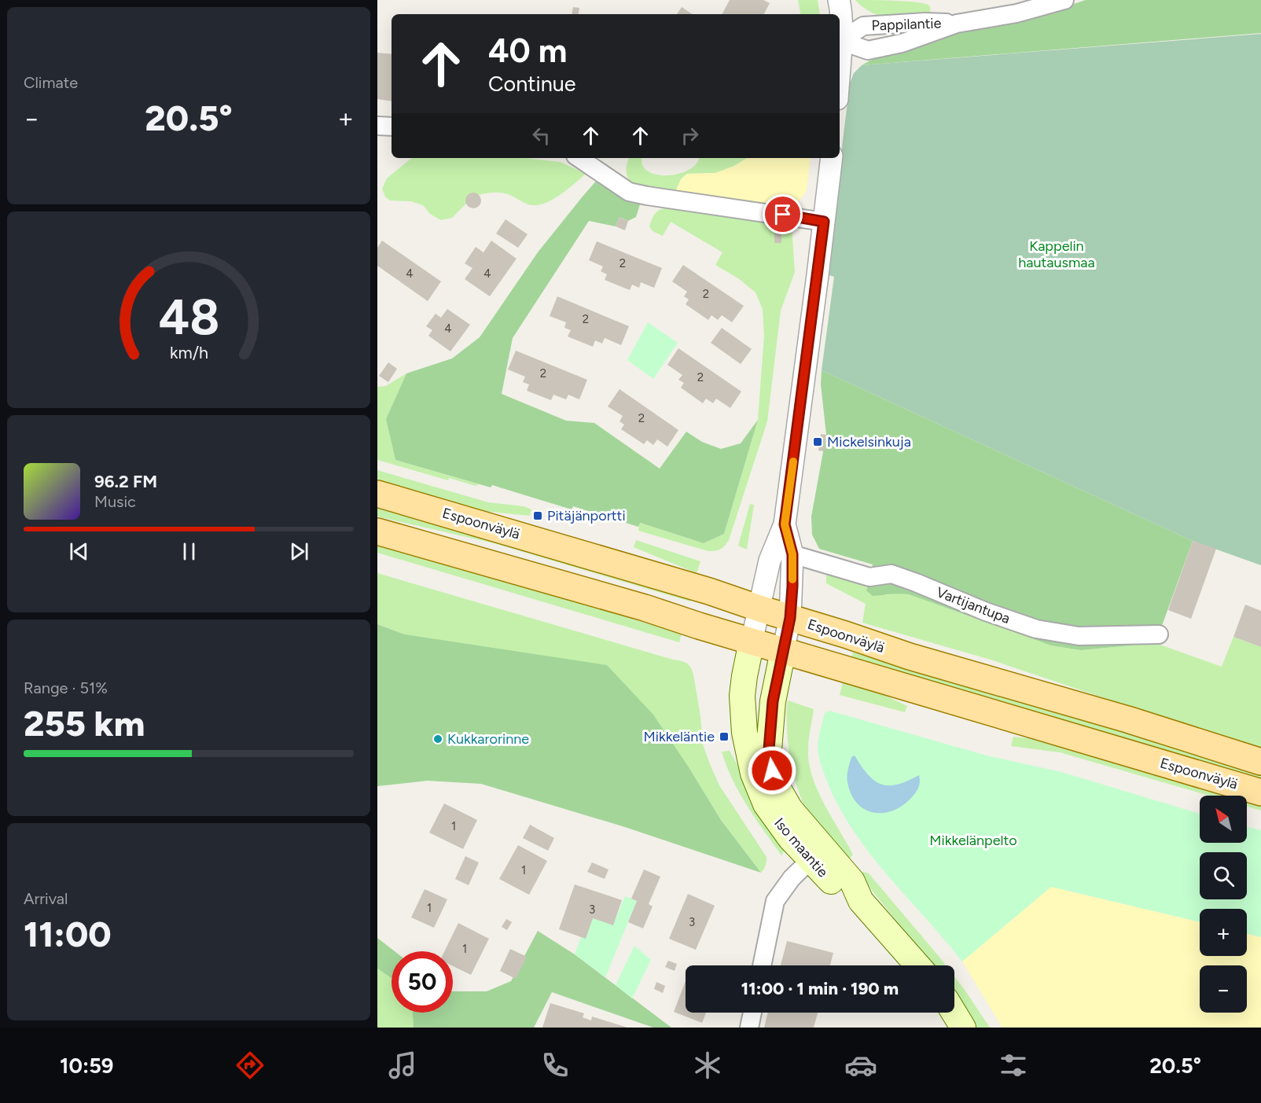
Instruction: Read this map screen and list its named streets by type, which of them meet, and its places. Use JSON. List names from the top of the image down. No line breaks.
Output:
{"streets":{"main road":["Espoonväylä","Iso maantie"],"street":["Pappilantie","Vartijantupa"]},"crossings":[["Espoonväylä","Iso maantie"]],"parks":["Kappelin hautausmaa","Mikkelänpelto"],"places":{"transit":["Mickelsinkuja","Pitäjänportti","Mikkeläntie"],"other":["Kukkarorinne"]},"house_numbers":["2","4","4","2","2","4","2","2","2","1","1","1","3","3","1"],"north":"top left","page":{"tile":["Climate",["Range · 51%","255 km"],["Arrival","11:00"]],"turn":["40 m","Continue"],"heat":["−","20.5°","+"],"song":["96.2 FM","Music"],"map_buttons":["+","−"],"limit":"50","trip":"11:00 · 1 min · 190 m","tabs":["10:59","20.5°"],"gauge":["48","km/h"]}}
